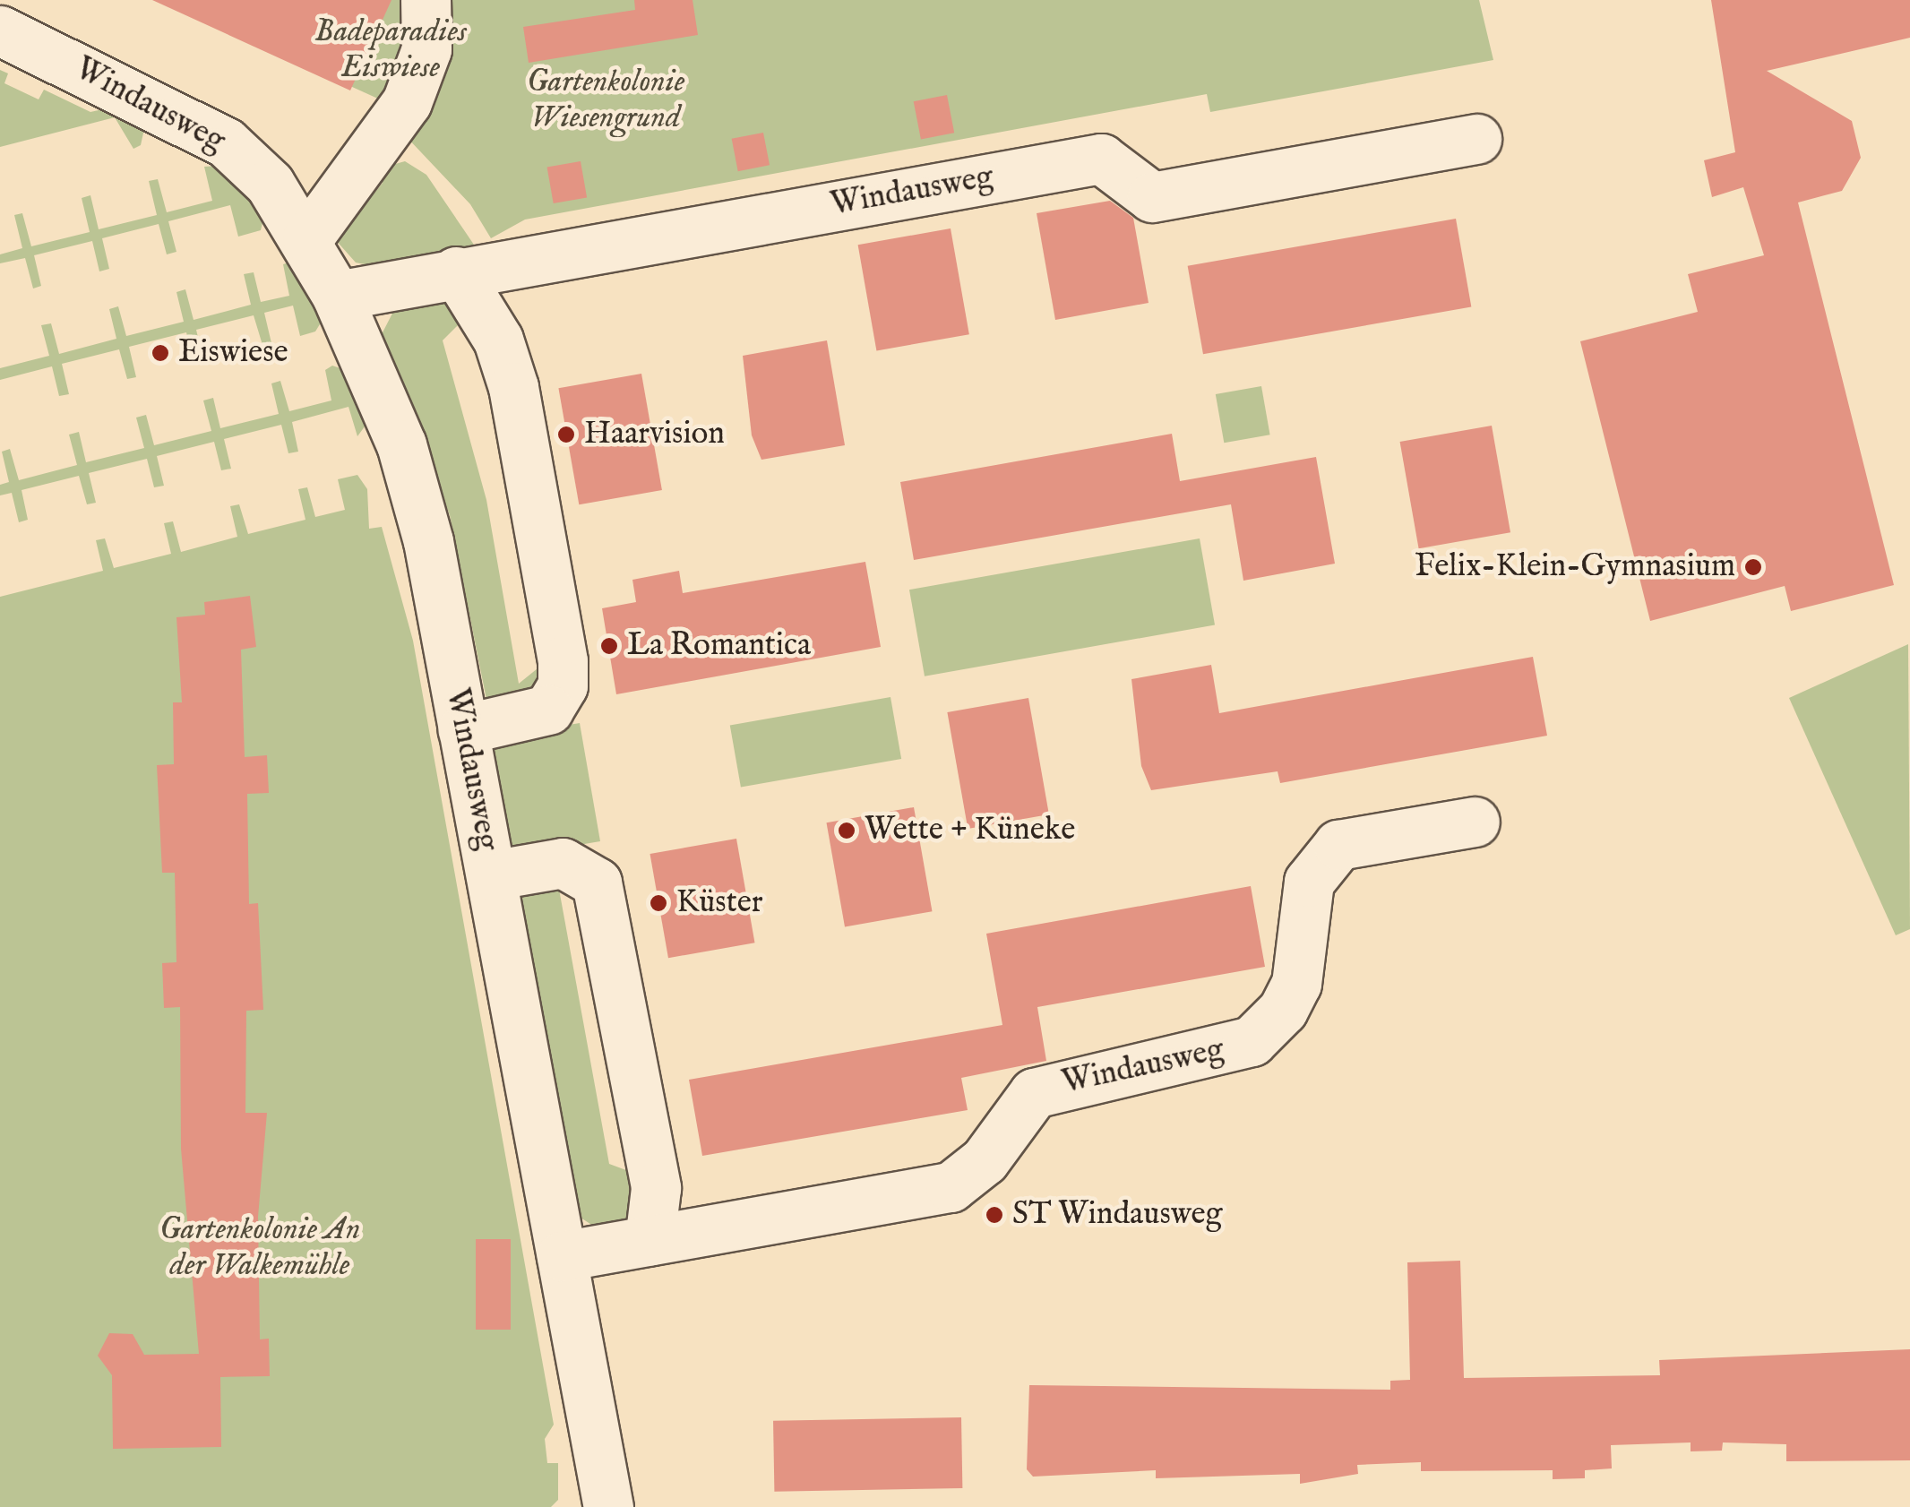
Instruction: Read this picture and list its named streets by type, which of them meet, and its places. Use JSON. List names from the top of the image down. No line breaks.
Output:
{"streets":{"street":["Windausweg"]},"parks":["Badeparadies Eiswiese","Gartenkolonie Wiesengrund","Gartenkolonie An der Walkemühle"],"places":["Eiswiese","Haarvision","Felix-Klein-Gymnasium","La Romantica","Wette + Küneke","Küster","ST Windausweg"]}
